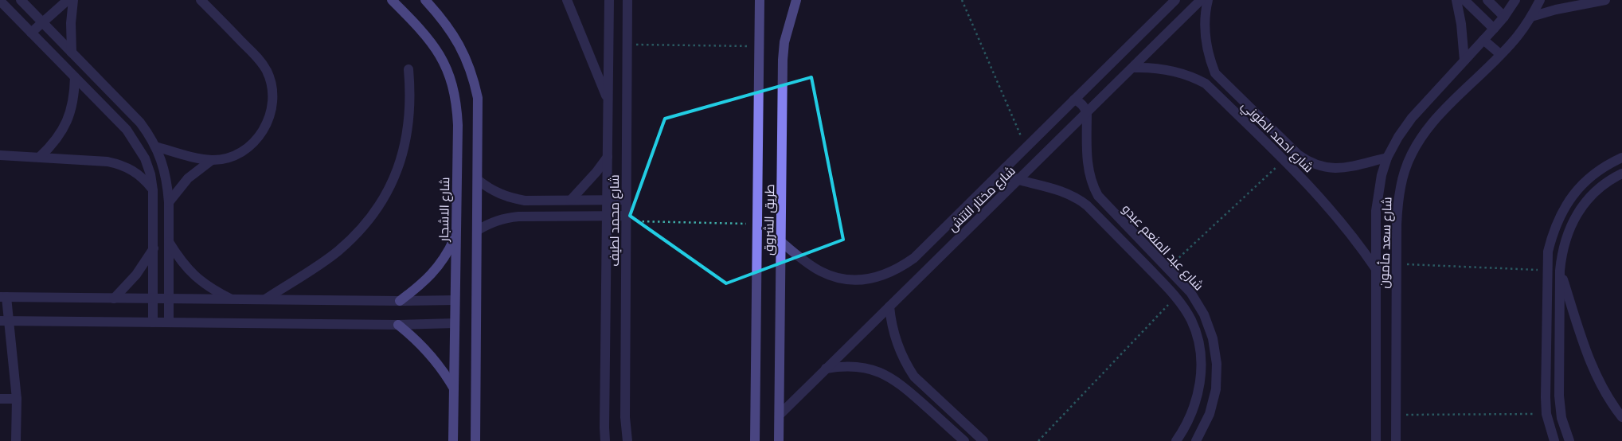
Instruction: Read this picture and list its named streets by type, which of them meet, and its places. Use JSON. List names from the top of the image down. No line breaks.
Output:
{"streets":{"street":["شارع احمد الطوني","شارع مختار التتش","شارع الاشجار","طريق الشروق","شارع محمد لطيف","شارع سعد مأمون","شارع عبد المنعم عبدو"]},"crossings":[["شارع احمد الطوني","شارع مختار التتش"],["شارع احمد الطوني","شارع سعد مأمون"],["شارع مختار التتش","طريق الشروق"],["شارع مختار التتش","شارع عبد المنعم عبدو"]]}
